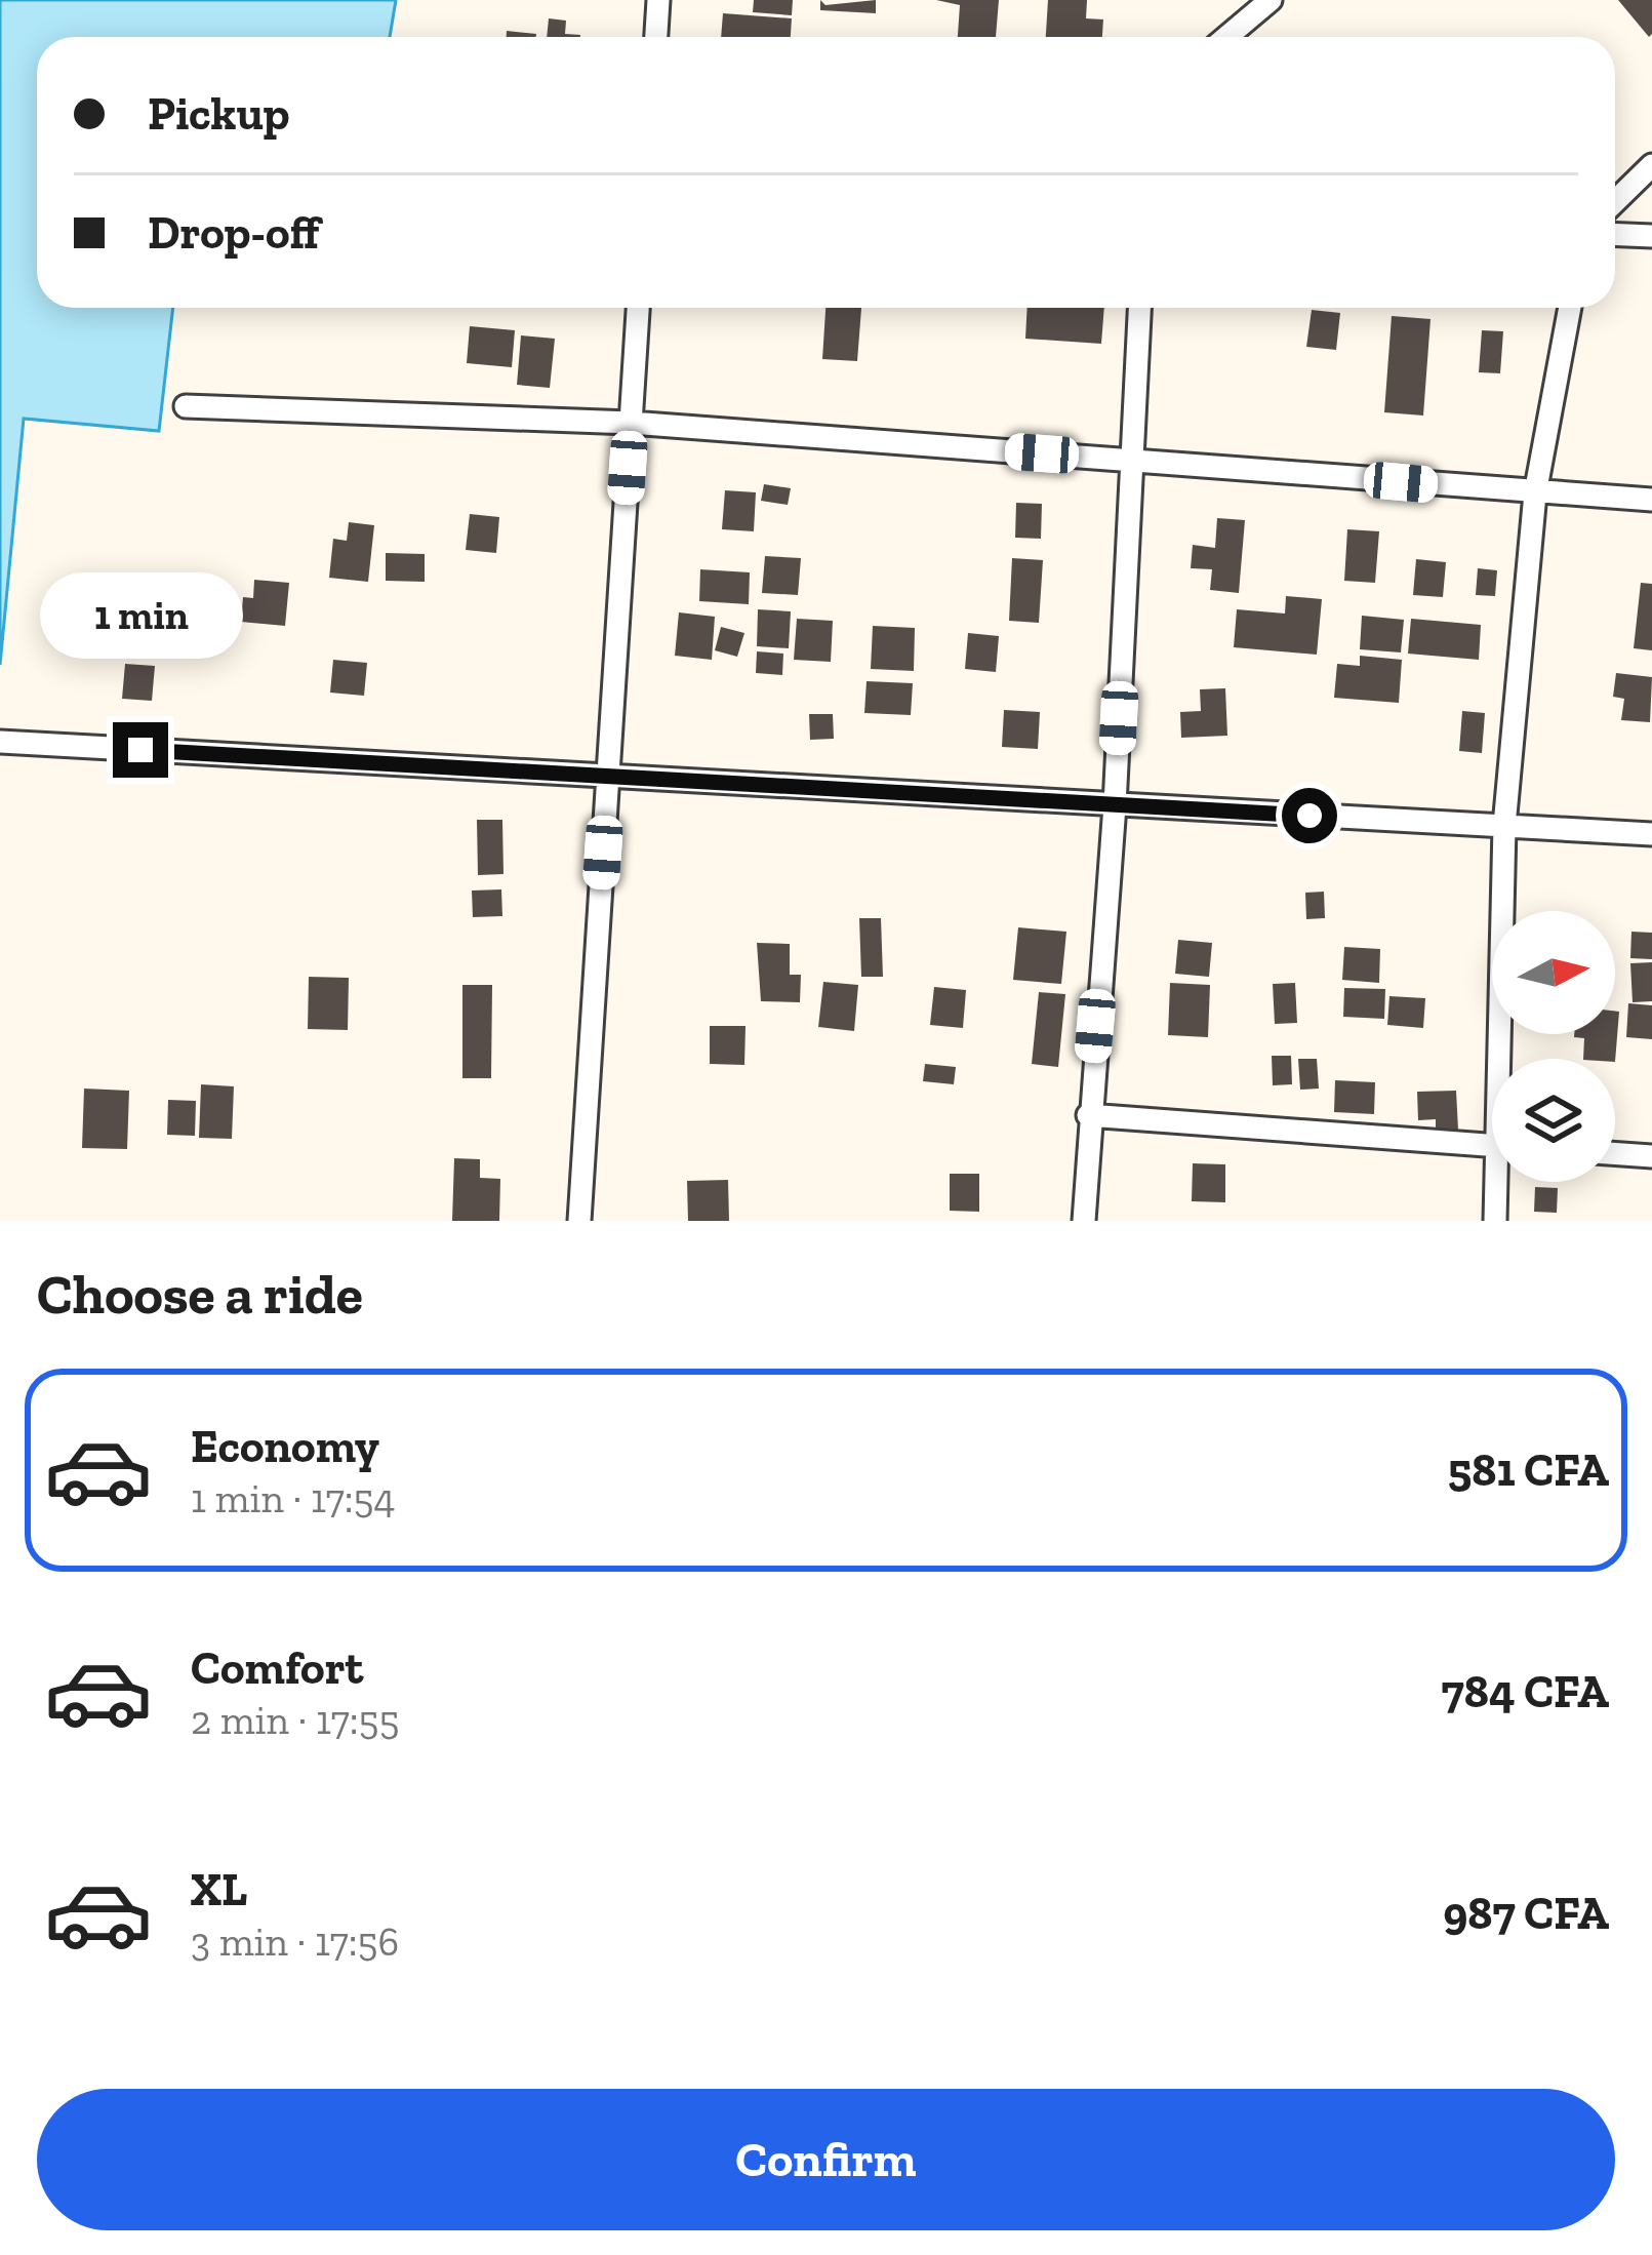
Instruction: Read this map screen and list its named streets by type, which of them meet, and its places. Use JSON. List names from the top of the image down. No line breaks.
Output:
{"north":"right","page":{"banner":["Pickup","Drop-off"],"bubble":"1 min","heading":"Choose a ride","list":[{"name":"Economy","note":"1 min · 17:54","value":"581 CFA"},{"name":"Comfort","note":"2 min · 17:55","value":"784 CFA"},{"name":"XL","note":"3 min · 17:56","value":"987 CFA"}],"buttons":"Confirm"}}
